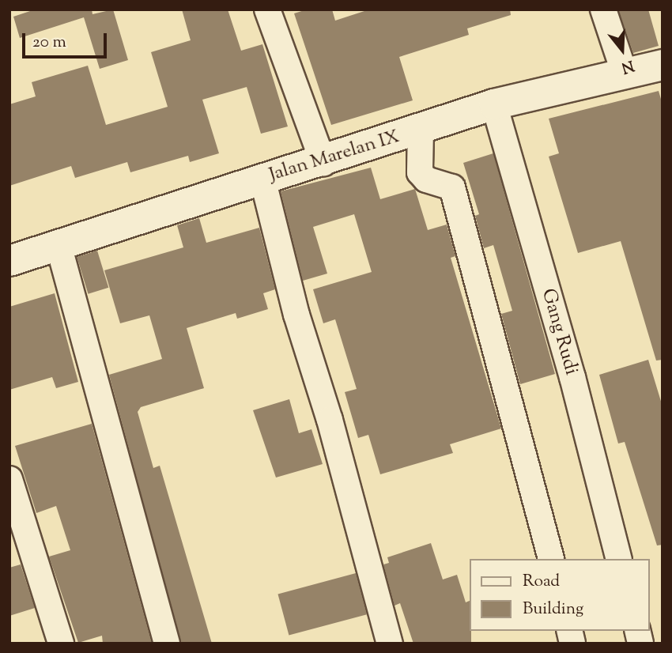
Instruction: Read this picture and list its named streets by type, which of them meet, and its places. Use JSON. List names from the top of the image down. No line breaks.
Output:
{"streets":{"main road":["Jalan Marelan IX"],"street":["Gang Rudi"]},"crossings":[["Jalan Marelan IX","Gang Rudi"]],"legend":["Road","Building"],"scale_bar":"20 m","north":"bottom"}
